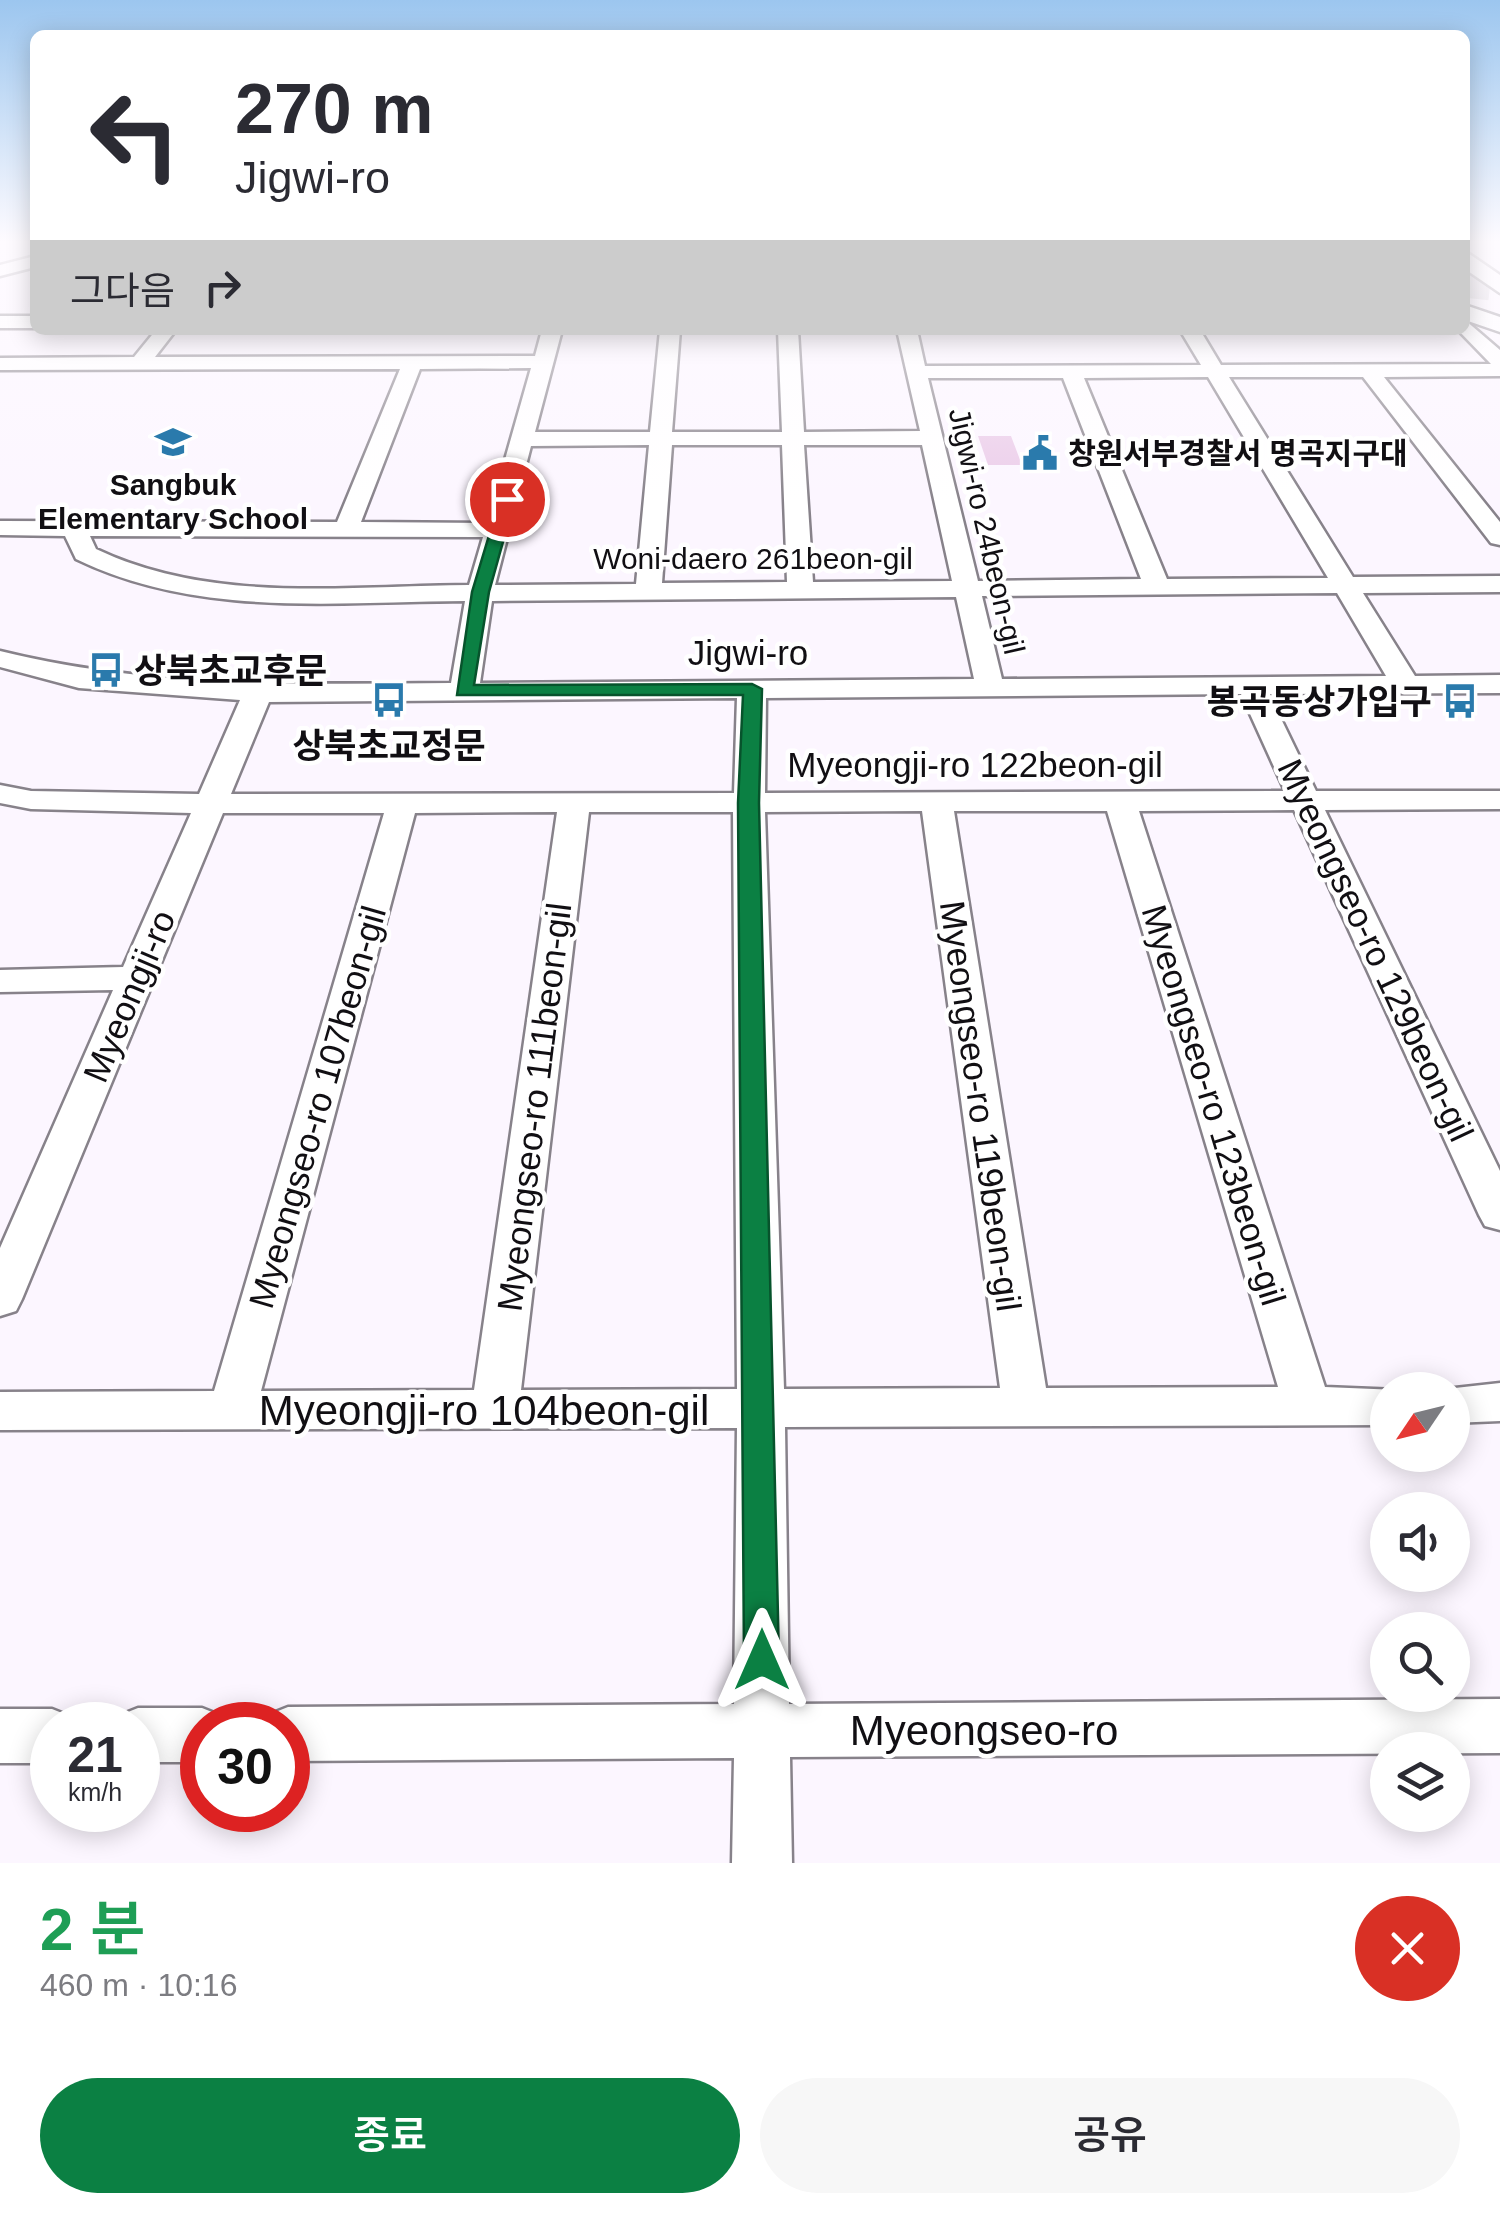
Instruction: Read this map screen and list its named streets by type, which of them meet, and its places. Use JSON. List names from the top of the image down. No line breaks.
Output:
{"streets":{"street":["Jigwi-ro 24beon-gil","Woni-daero 261beon-gil","Jigwi-ro","Myeongji-ro 122beon-gil","Myeongseo-ro 129beon-gil","Myeongji-ro","Myeongseo-ro 123beon-gil","Myeongseo-ro 119beon-gil","Myeongseo-ro 107beon-gil","Myeongseo-ro 111beon-gil","Myeongji-ro 104beon-gil","Myeongseo-ro"]},"crossings":[["Jigwi-ro 24beon-gil","Woni-daero 261beon-gil"],["Jigwi-ro 24beon-gil","Jigwi-ro"],["Jigwi-ro","Myeongseo-ro 129beon-gil"],["Jigwi-ro","Myeongji-ro"],["Myeongji-ro 122beon-gil","Myeongseo-ro 129beon-gil"],["Myeongji-ro 122beon-gil","Myeongji-ro"],["Myeongji-ro 122beon-gil","Myeongseo-ro 123beon-gil"],["Myeongji-ro 122beon-gil","Myeongseo-ro 119beon-gil"],["Myeongji-ro 122beon-gil","Myeongseo-ro 107beon-gil"],["Myeongji-ro 122beon-gil","Myeongseo-ro 111beon-gil"],["Myeongseo-ro 123beon-gil","Myeongji-ro 104beon-gil"],["Myeongseo-ro 119beon-gil","Myeongji-ro 104beon-gil"],["Myeongseo-ro 107beon-gil","Myeongji-ro 104beon-gil"],["Myeongseo-ro 111beon-gil","Myeongji-ro 104beon-gil"]],"places":{"school or university":["Sangbuk Elementary School"],"public building":["창원서부경찰서 명곡지구대"],"bus stop":["상북초교후문","상북초교정문","봉곡동상가입구"]},"north":"bottom left","page":{"turn":["270 m","Jigwi-ro"],"then":"그다음","speed":"21 km/h","limit":"30","heading":["2 분","460 m · 10:16"],"buttons":["종료","공유"]}}
